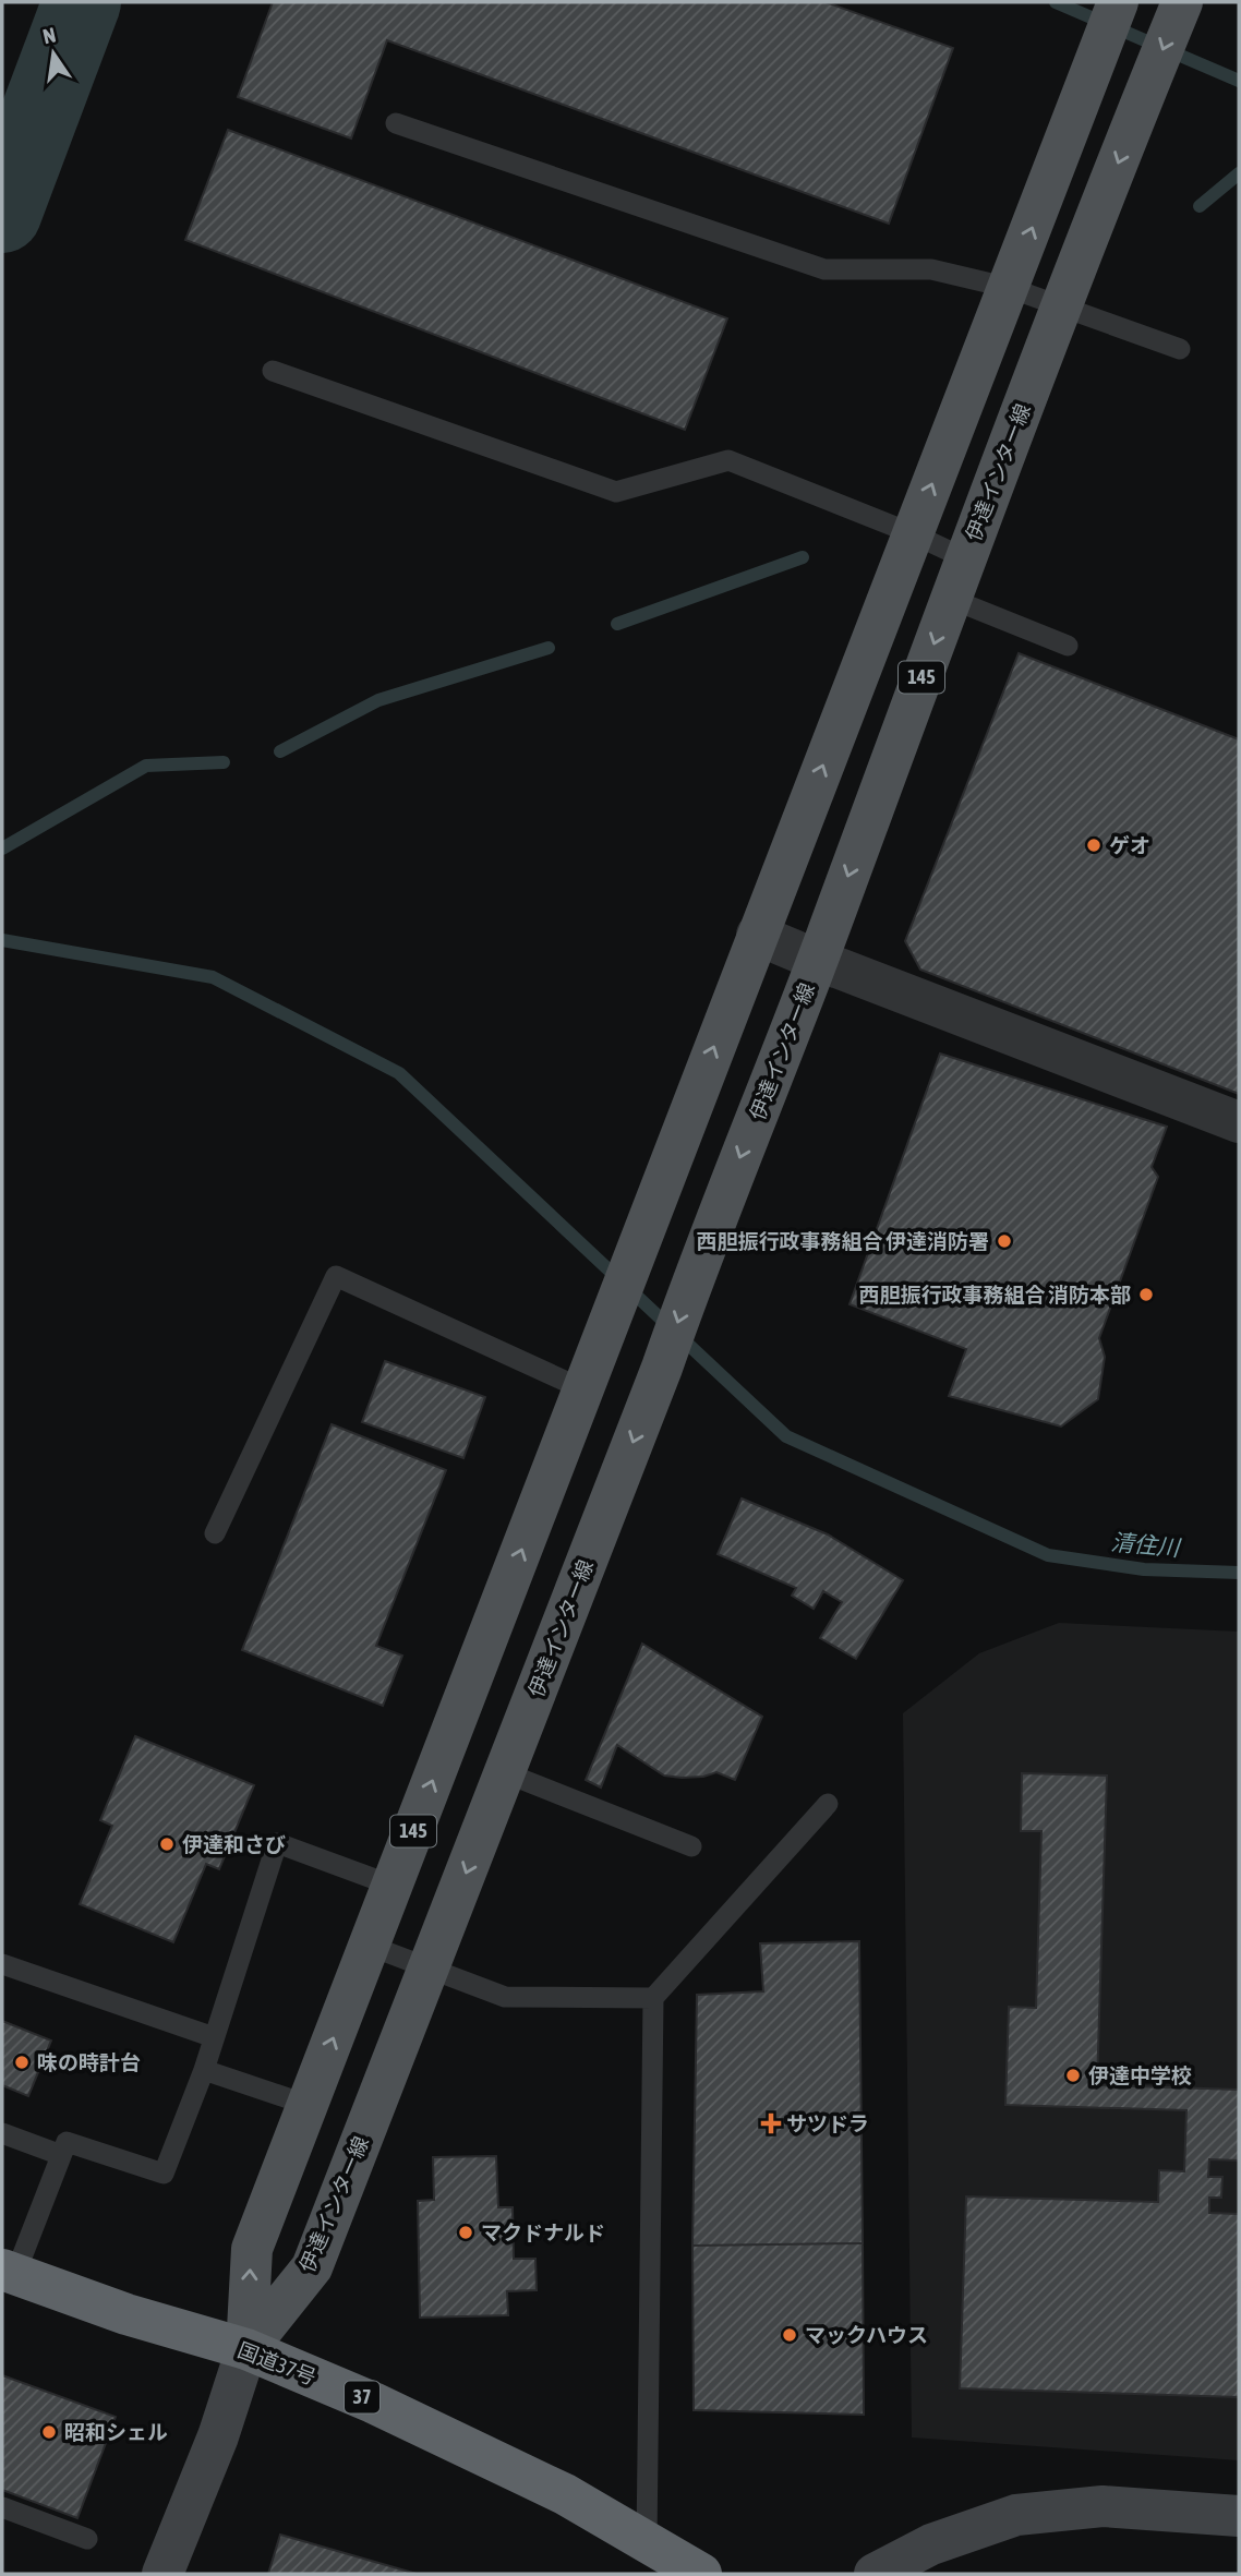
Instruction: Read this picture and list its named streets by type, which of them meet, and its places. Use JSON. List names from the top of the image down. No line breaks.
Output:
{"streets":{"highway":["国道37号","37"],"main road":["伊達インター線","145"]},"crossings":[["伊達インター線","145"],["伊達インター線","国道37号"],["145","国道37号"]],"water":["清住川"],"places":{"other":["ゲオ","西胆振行政事務組合 伊達消防署","西胆振行政事務組合 消防本部","伊達和さび","味の時計台","伊達中学校","マクドナルド","マックハウス","昭和シェル"],"health":["サツドラ"]},"north":"top"}
